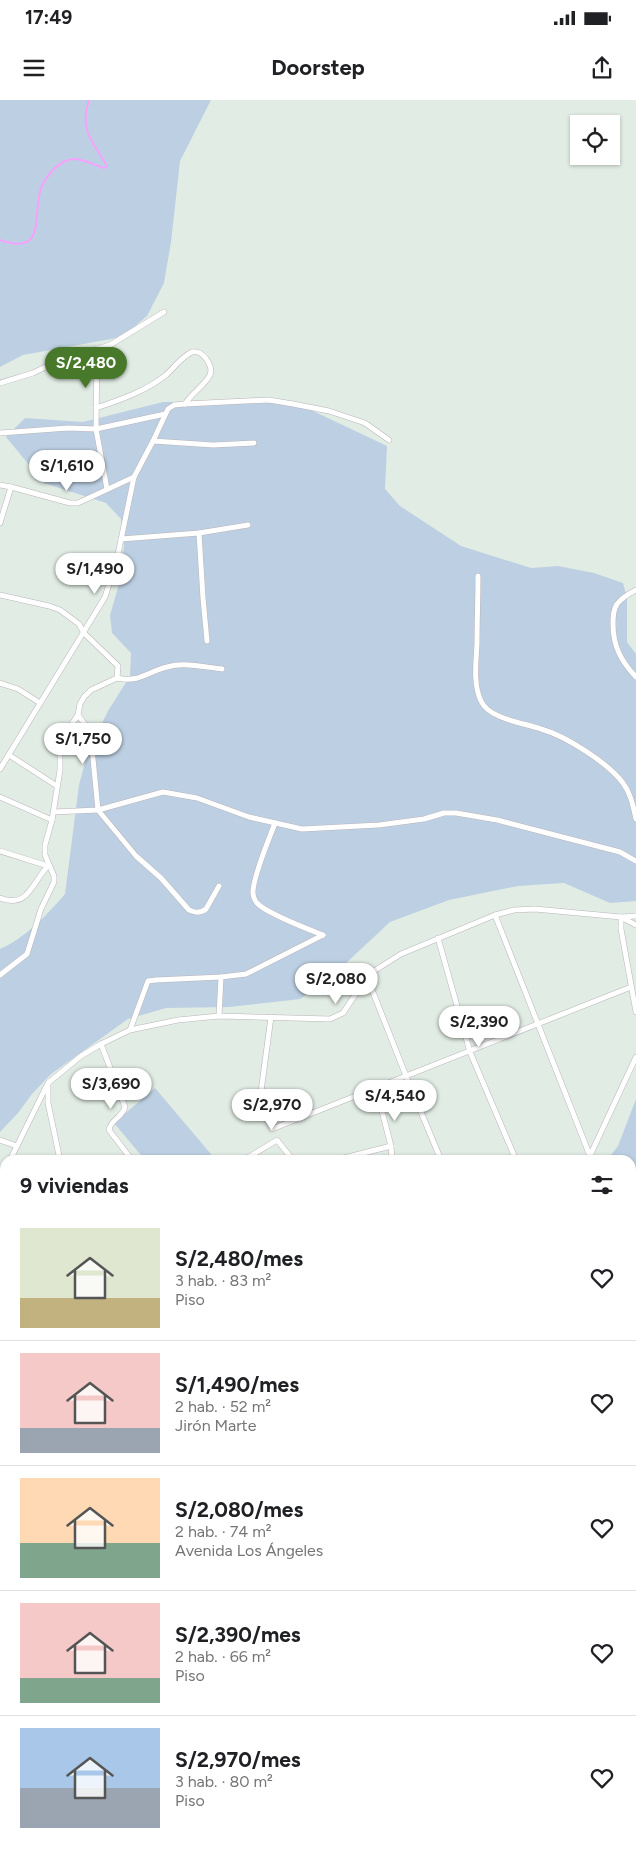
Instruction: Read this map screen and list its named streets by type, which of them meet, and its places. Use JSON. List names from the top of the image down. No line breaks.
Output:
{"page":{"status":"17:49","header":"Doorstep","price":["S/2,480","S/1,610","S/1,490","S/1,750","S/2,080","S/2,390","S/3,690","S/4,540","S/2,970"],"heading":"9 viviendas","list":[{"name":"S/2,480/mes","note":"3 hab. · 83 m² · Piso"},{"name":"S/1,490/mes","note":"2 hab. · 52 m² · Jirón Marte"},{"name":"S/2,080/mes","note":"2 hab. · 74 m² · Avenida Los Ángeles"},{"name":"S/2,390/mes","note":"2 hab. · 66 m² · Piso"},{"name":"S/2,970/mes","note":"3 hab. · 80 m² · Piso"}]}}
